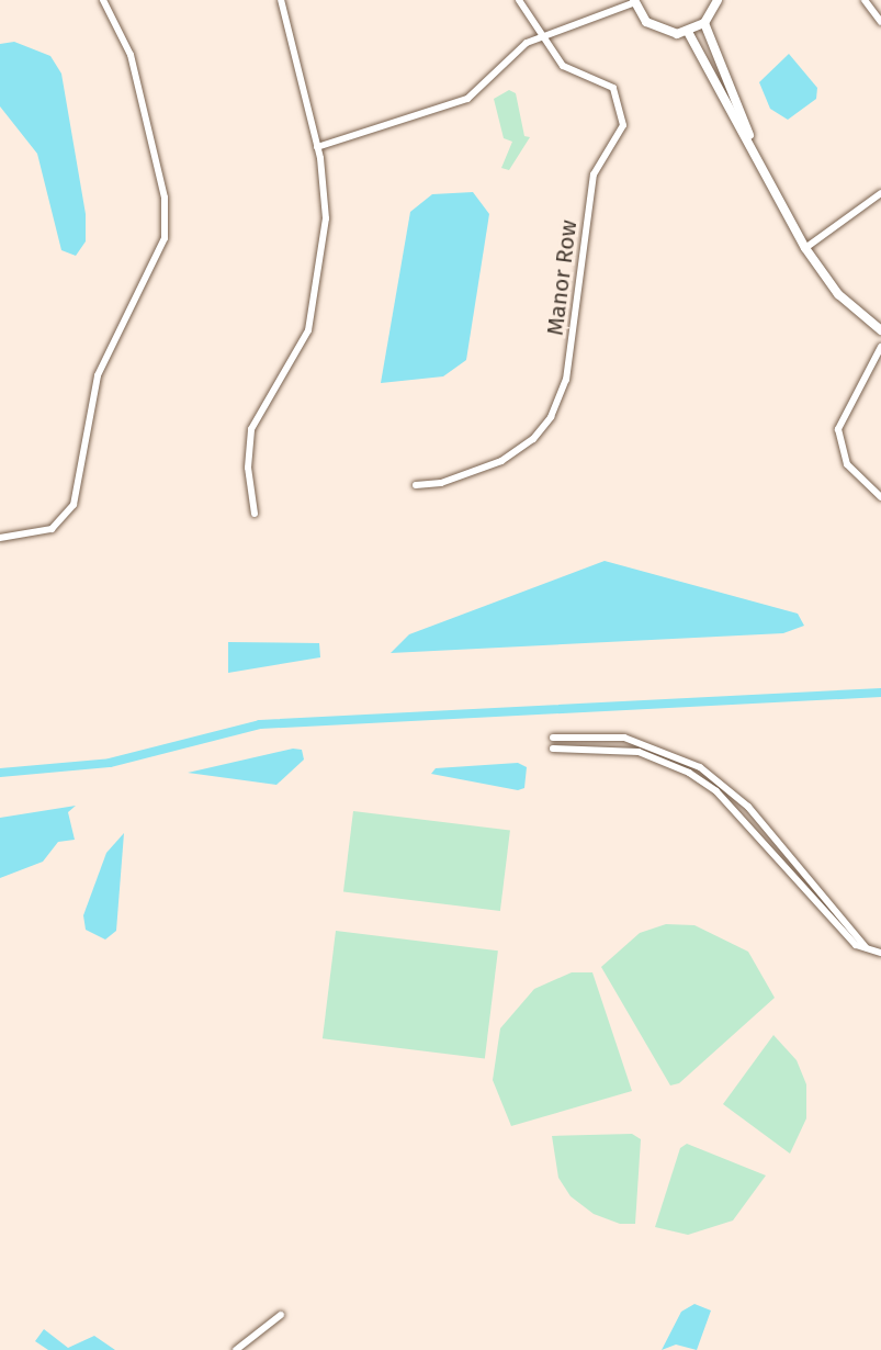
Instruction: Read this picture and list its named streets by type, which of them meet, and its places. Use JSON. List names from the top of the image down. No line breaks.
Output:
{"streets":{"street":["Manor Row"]}}
